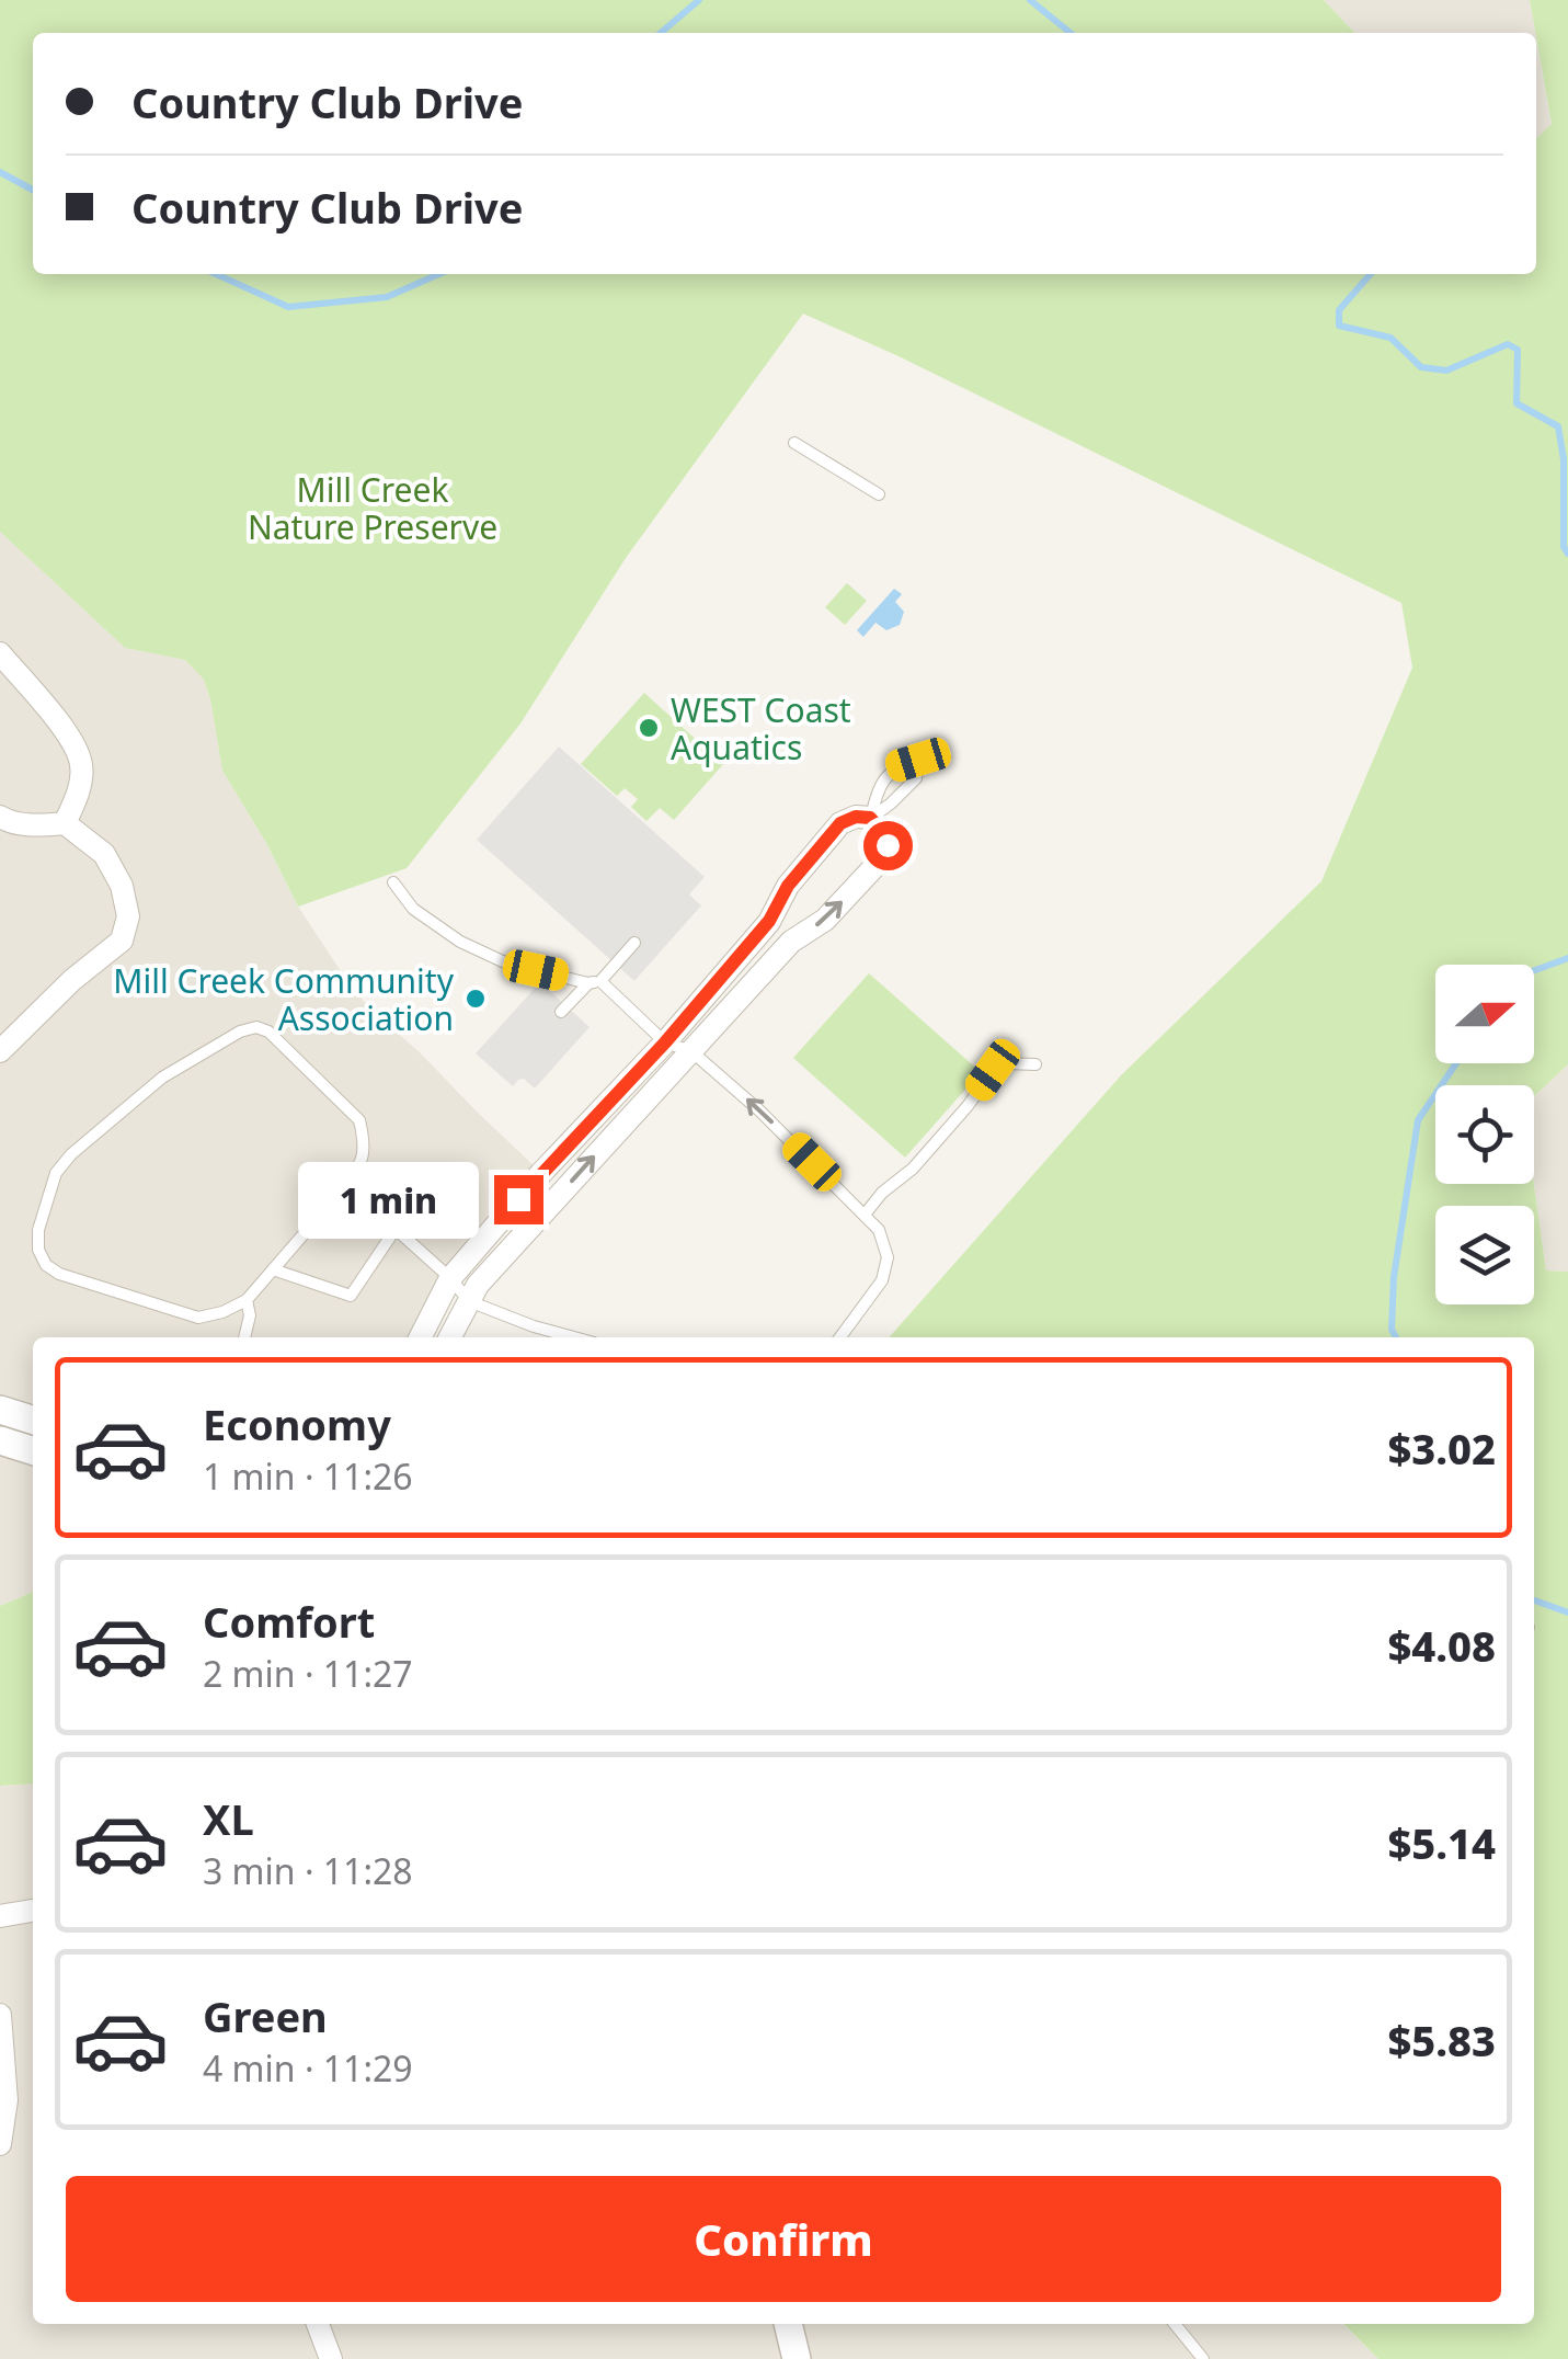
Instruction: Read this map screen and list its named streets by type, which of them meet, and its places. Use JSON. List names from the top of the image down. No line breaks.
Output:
{"parks":["Mill Creek Nature Preserve"],"places":["WEST Coast Aquatics","Mill Creek Community Association"],"north":"right","page":{"banner":["Country Club Drive","Country Club Drive"],"bubble":"1 min","list":[{"name":"Economy","note":"1 min · 11:26","value":"$3.02"},{"name":"Comfort","note":"2 min · 11:27","value":"$4.08"},{"name":"XL","note":"3 min · 11:28","value":"$5.14"},{"name":"Green","note":"4 min · 11:29","value":"$5.83"}],"buttons":"Confirm"}}
